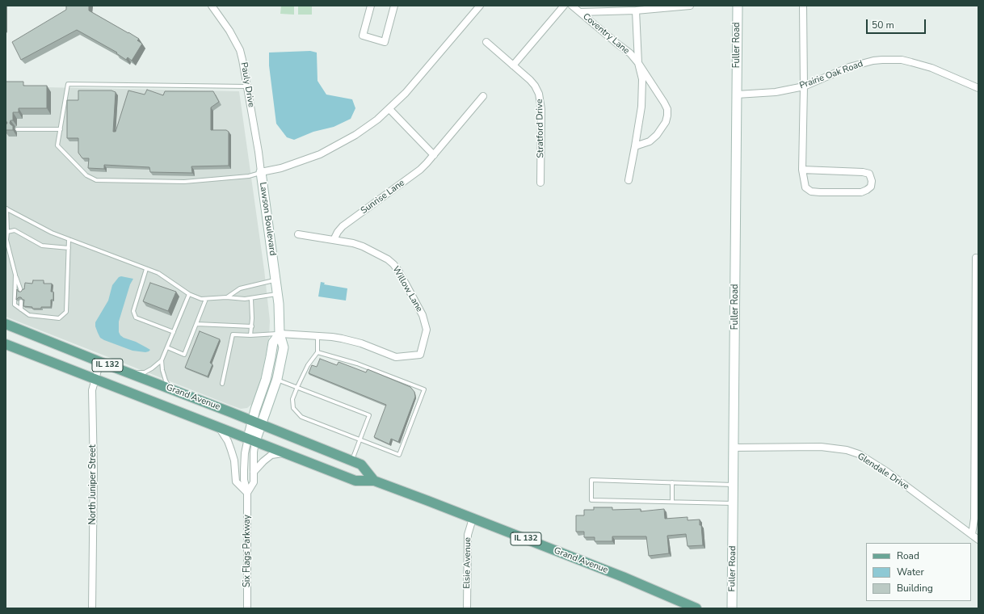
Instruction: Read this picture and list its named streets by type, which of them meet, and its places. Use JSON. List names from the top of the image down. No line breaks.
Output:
{"streets":{"main road":["IL 132","Grand Avenue"],"street":["Coventry Lane","Fuller Road","Prairie Oak Road","Pauly Drive","Stratford Drive","Sunrise Lane","Lawson Boulevard","Willow Lane","Glendale Drive","North Juniper Street","Six Flags Parkway","Elsie Avenue"]},"crossings":[["Fuller Road","Prairie Oak Road"],["Fuller Road","Glendale Drive"],["Pauly Drive","Lawson Boulevard"],["Sunrise Lane","Willow Lane"],["Lawson Boulevard","Grand Avenue"],["Lawson Boulevard","Six Flags Parkway"],["Grand Avenue","North Juniper Street"],["Grand Avenue","Six Flags Parkway"],["Grand Avenue","Elsie Avenue"]],"legend":["Road","Water","Building"],"scale_bar":"50 m"}
